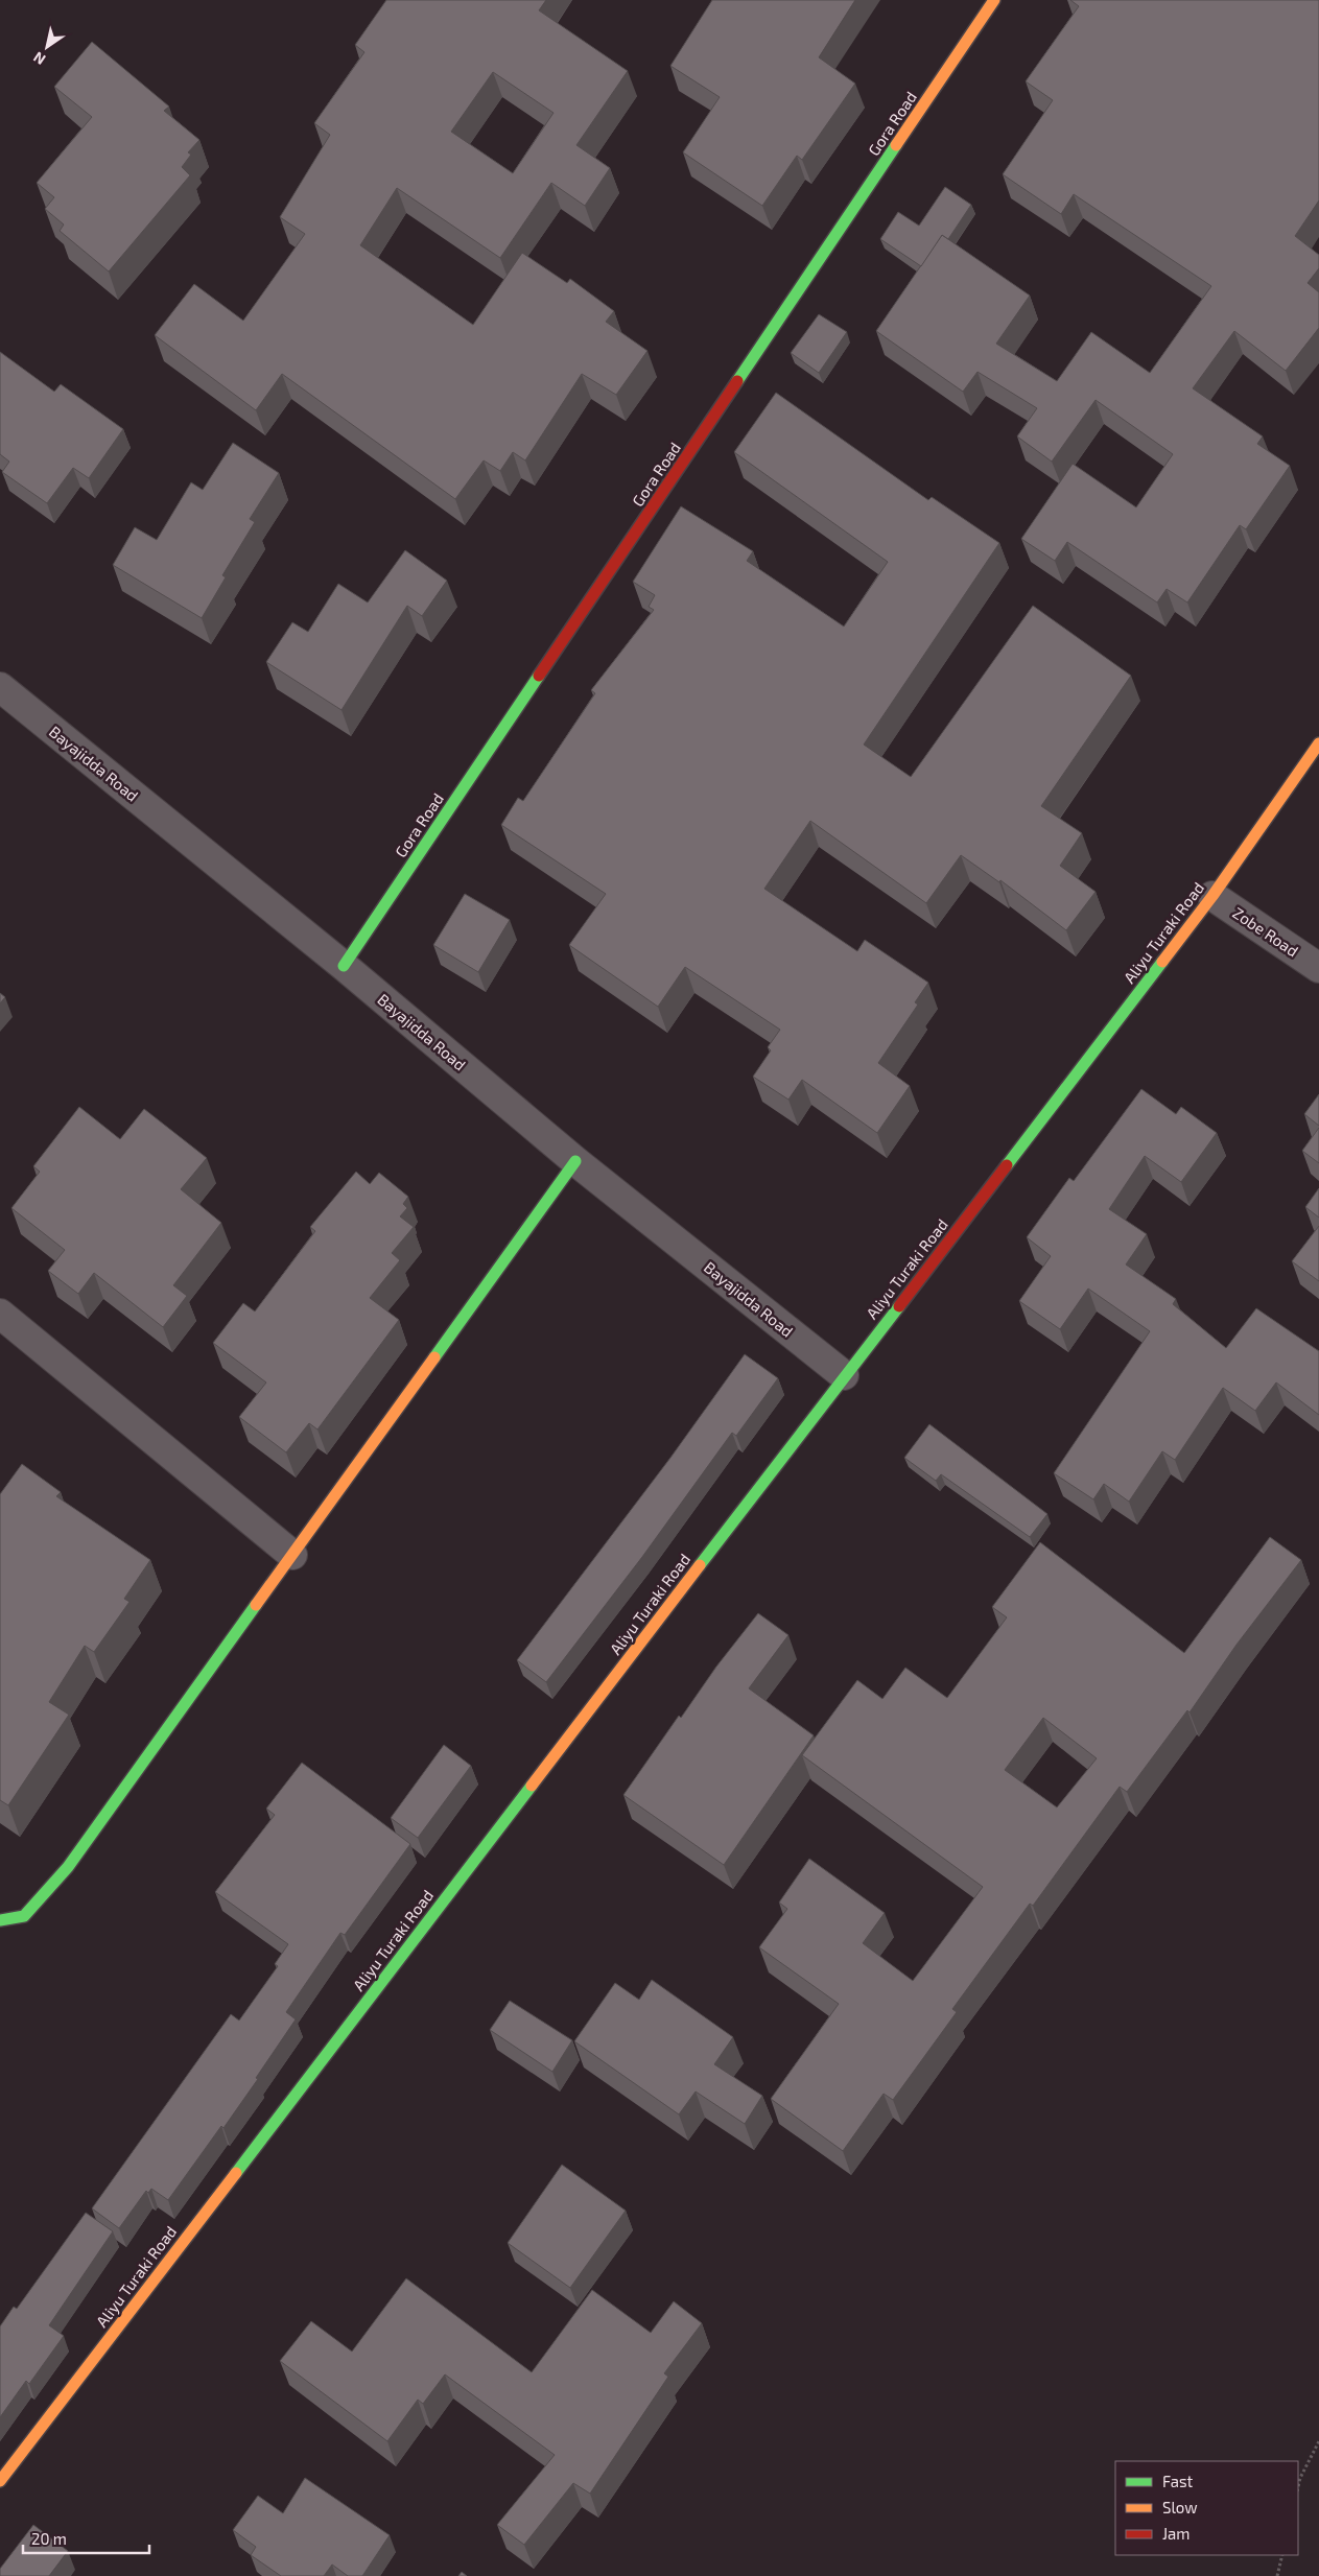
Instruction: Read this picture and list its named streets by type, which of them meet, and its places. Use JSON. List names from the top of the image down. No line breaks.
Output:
{"streets":{"street":["Gora Road","Bayajidda Road","Zobe Road","Aliyu Turaki Road"]},"crossings":[["Gora Road","Bayajidda Road"],["Bayajidda Road","Aliyu Turaki Road"],["Zobe Road","Aliyu Turaki Road"]],"legend":["Fast","Slow","Jam"],"scale_bar":"20 m","north":"bottom left"}
